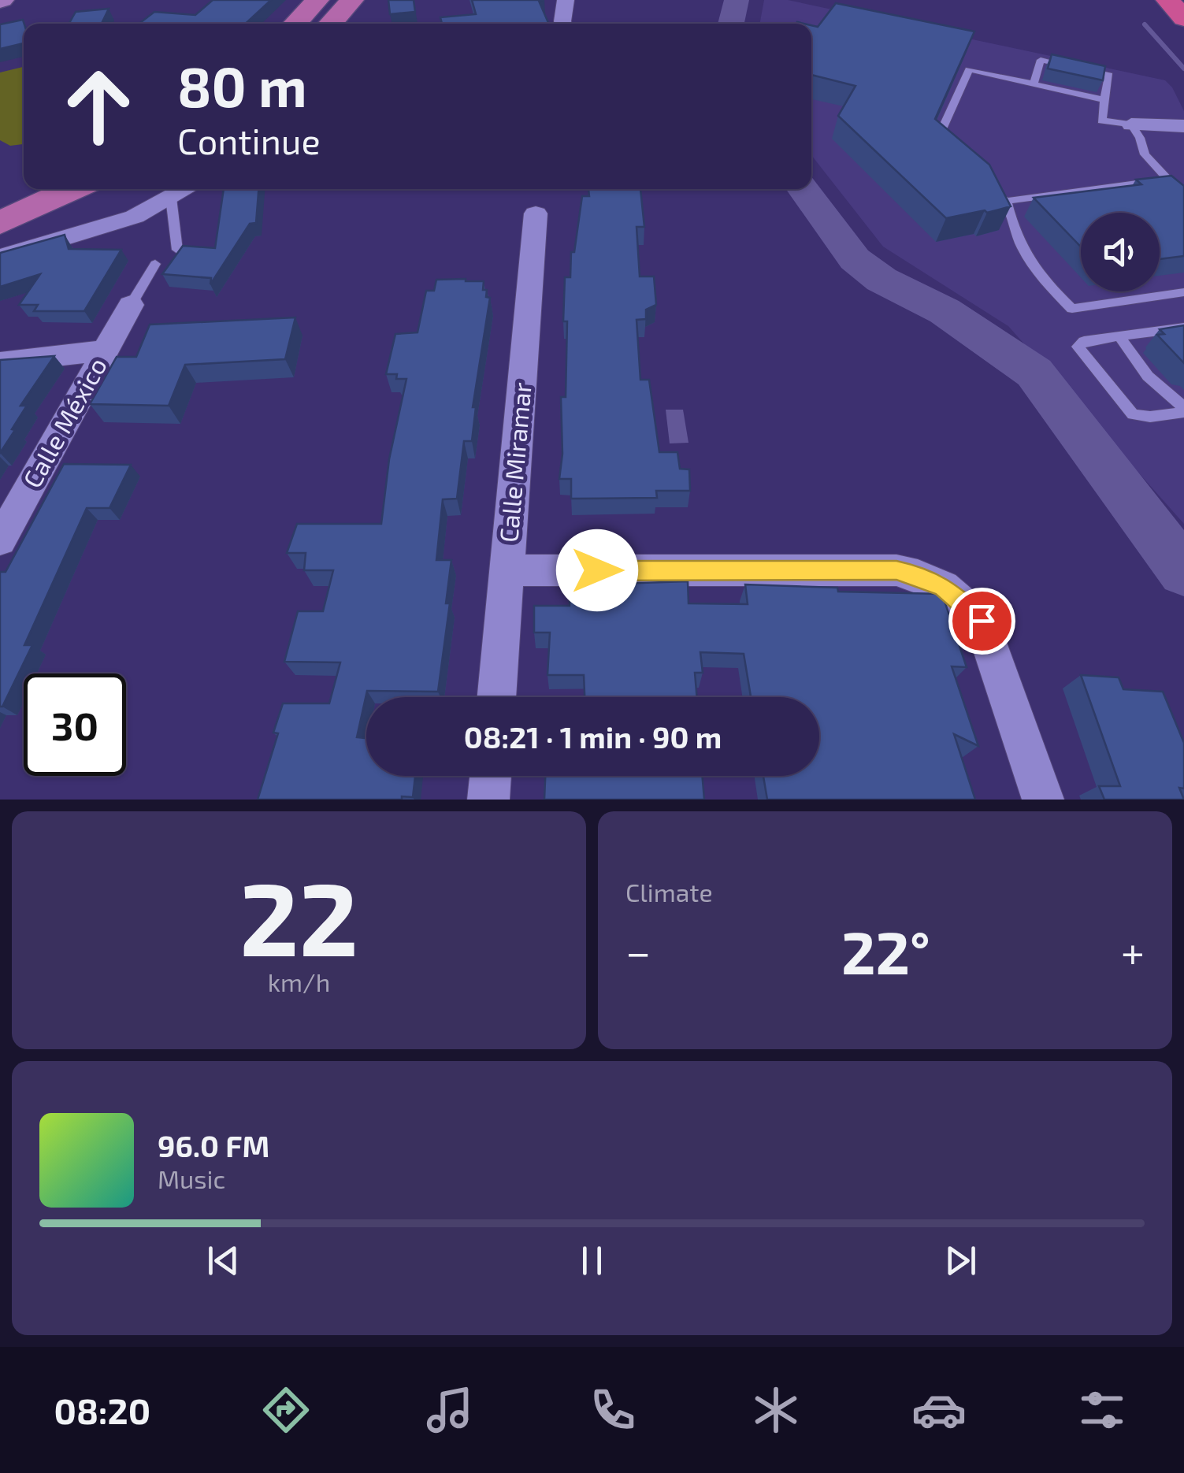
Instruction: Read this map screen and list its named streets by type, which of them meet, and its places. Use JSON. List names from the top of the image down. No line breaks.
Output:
{"streets":{"street":["Calle México","Calle Miramar"]},"page":{"turn":["80 m","Continue"],"limit":"30","trip":"08:21 · 1 min · 90 m","tile":[["22","km/h"],"Climate"],"heat":["−","22°","+"],"song":["96.0 FM","Music"],"tabs":"08:20"}}
